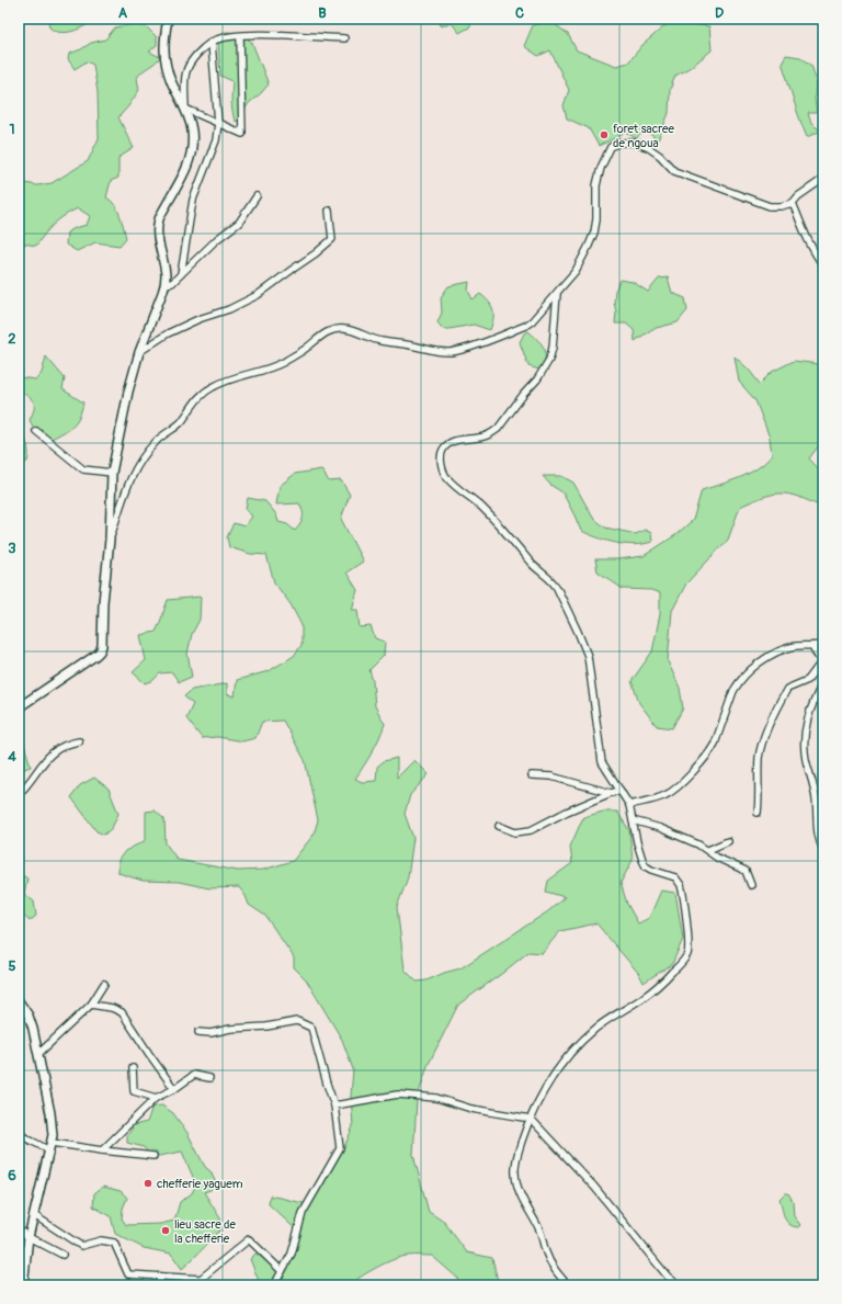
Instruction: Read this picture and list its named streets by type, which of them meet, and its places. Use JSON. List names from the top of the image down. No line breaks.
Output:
{"places":["foret sacree de ngoua","chefferie yaguem","lieu sacre de la chefferie"],"grid":{"columns":["A","B","C","D"],"rows":["1","2","3","4","5","6"]}}
